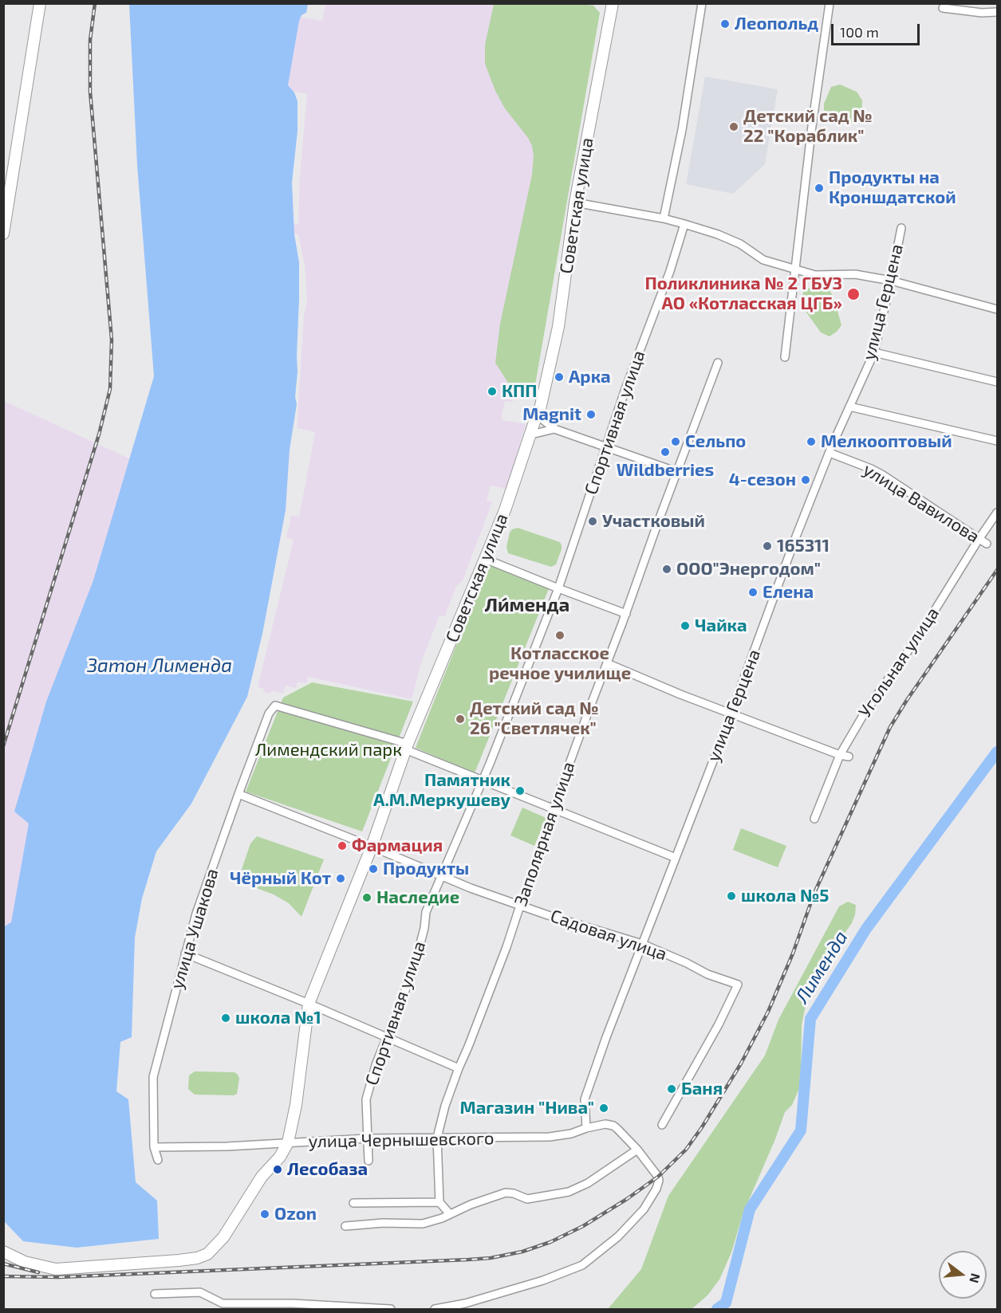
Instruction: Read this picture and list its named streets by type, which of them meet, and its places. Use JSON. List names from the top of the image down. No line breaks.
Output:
{"streets":{"main road":["Советская улица"],"street":["улица Герцена","Спортивная улица","улица Вавилова","Угольная улица","Заполярная улица","улица Ушакова","Садовая улица","улица Чернышевского"]},"crossings":[["Советская улица","улица Ушакова"],["Советская улица","Садовая улица"],["Советская улица","улица Чернышевского"],["улица Герцена","улица Вавилова"],["улица Герцена","Садовая улица"],["улица Герцена","улица Чернышевского"],["Спортивная улица","Садовая улица"],["Спортивная улица","улица Чернышевского"],["улица Вавилова","Угольная улица"],["Заполярная улица","Садовая улица"],["Заполярная улица","улица Чернышевского"],["улица Ушакова","Садовая улица"],["улица Ушакова","улица Чернышевского"]],"districts":["Ли́менда"],"water":["Затон Лименда","Лименда"],"parks":["Лимендский парк"],"places":["Леопольд","Детский сад № 22 \"Кораблик\"","Продукты на Кроншдатской","Поликлиника № 2 ГБУЗ АО «Котласская ЦГБ»","Арка","КПП","Magnit","Сельпо","Мелкооптовый","Wildberries","4-сезон","Участковый","165311","ООО\"Энергодом\"","Елена","Чайка","Котласское речное училище","Детский сад № 26 \"Светлячек\"","Памятник А.М.Меркушеву","Фармация","Продукты","Чёрный Кот","школа №5","Наследие","школа №1","Баня","Магазин \"Нива\"","Лесобаза","Ozon"],"scale_bar":"100 m","north":"right"}
